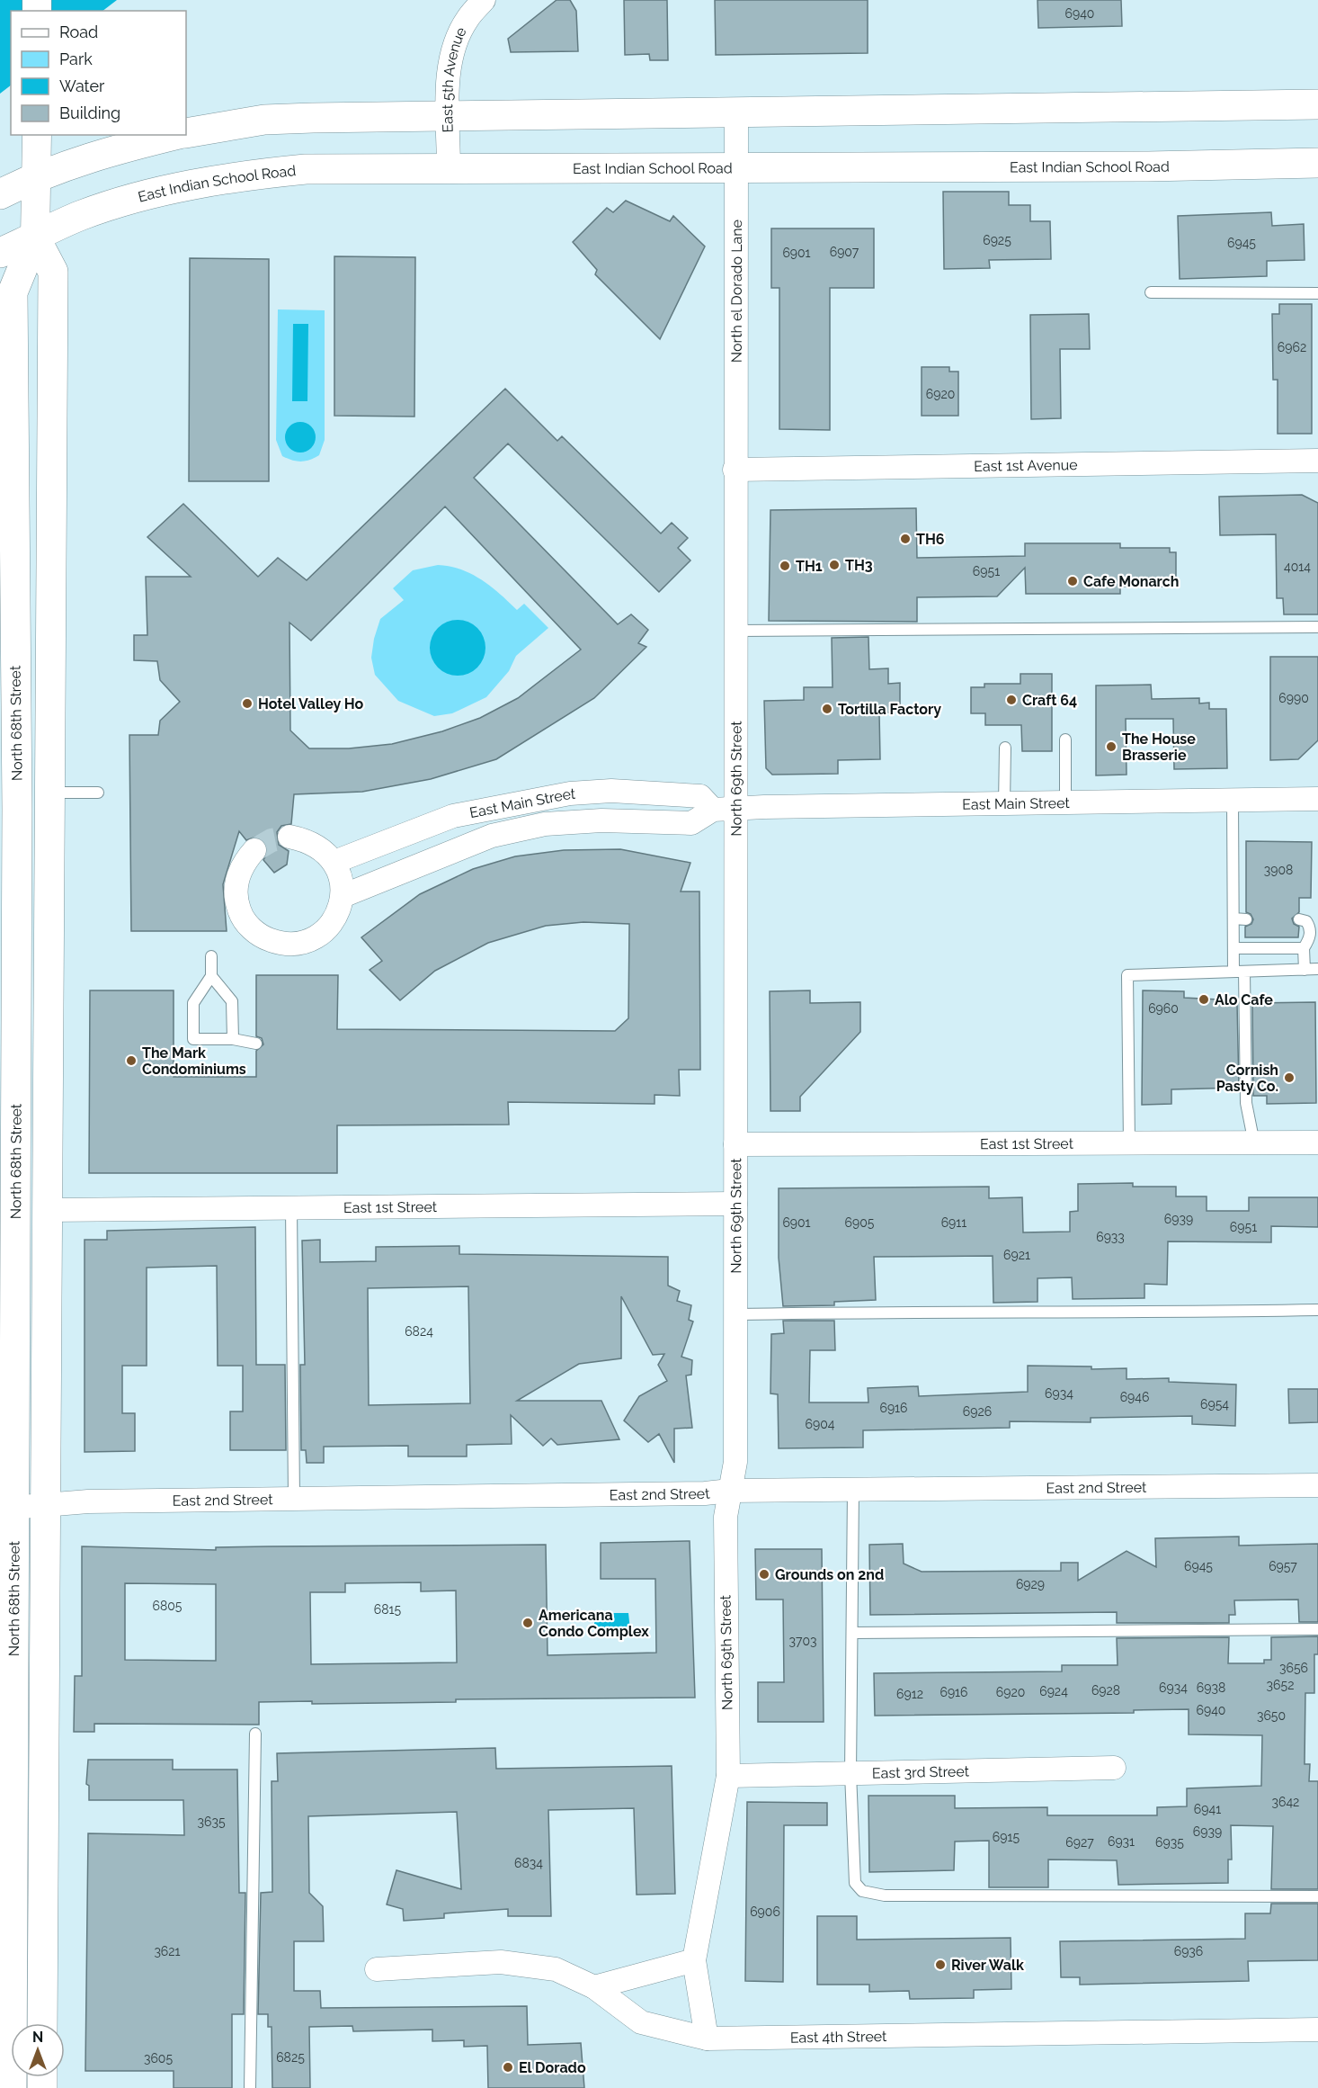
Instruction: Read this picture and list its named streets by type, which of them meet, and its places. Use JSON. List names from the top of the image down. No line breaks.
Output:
{"streets":{"main road":["East Indian School Road","North 68th Street"],"street":["East 5th Avenue","North el Dorado Lane","East 1st Avenue","North 69th Street","East Main Street","East 1st Street","East 2nd Street","East 3rd Street","East 4th Street"]},"crossings":[["East 5th Avenue","East Indian School Road"],["East Indian School Road","North el Dorado Lane"],["East Indian School Road","North 68th Street"],["North el Dorado Lane","East 1st Avenue"],["North el Dorado Lane","North 69th Street"],["East 1st Avenue","North 69th Street"],["North 68th Street","East 1st Street"],["North 68th Street","East 2nd Street"],["North 69th Street","East Main Street"],["North 69th Street","East 1st Street"],["North 69th Street","East 2nd Street"],["North 69th Street","East 3rd Street"],["North 69th Street","East 4th Street"]],"places":["TH6","TH3","TH1","Cafe Monarch","Craft 64","Hotel Valley Ho","Tortilla Factory","The House Brasserie","Alo Cafe","The Mark Condominiums","Cornish Pasty Co.","Grounds on 2nd","Americana Condo Complex","River Walk","El Dorado"],"house_numbers":["6940","6925","6945","6907","6901","6962","6920","4014","6951","6990","3908","6960","6939","6901","6905","6911","6951","6933","6921","6824","6934","6946","6954","6916","6926","6904","6945","6957","6929","6805","6815","3703","3656","3652","6934","6938","6928","6924","6916","6920","6912","6940","3650","3642","6941","3635","6939","6915","6931","6927","6935","6834","6906","3621","6936","6825","3605"],"legend":["Road","Park","Water","Building"],"north":"top"}
